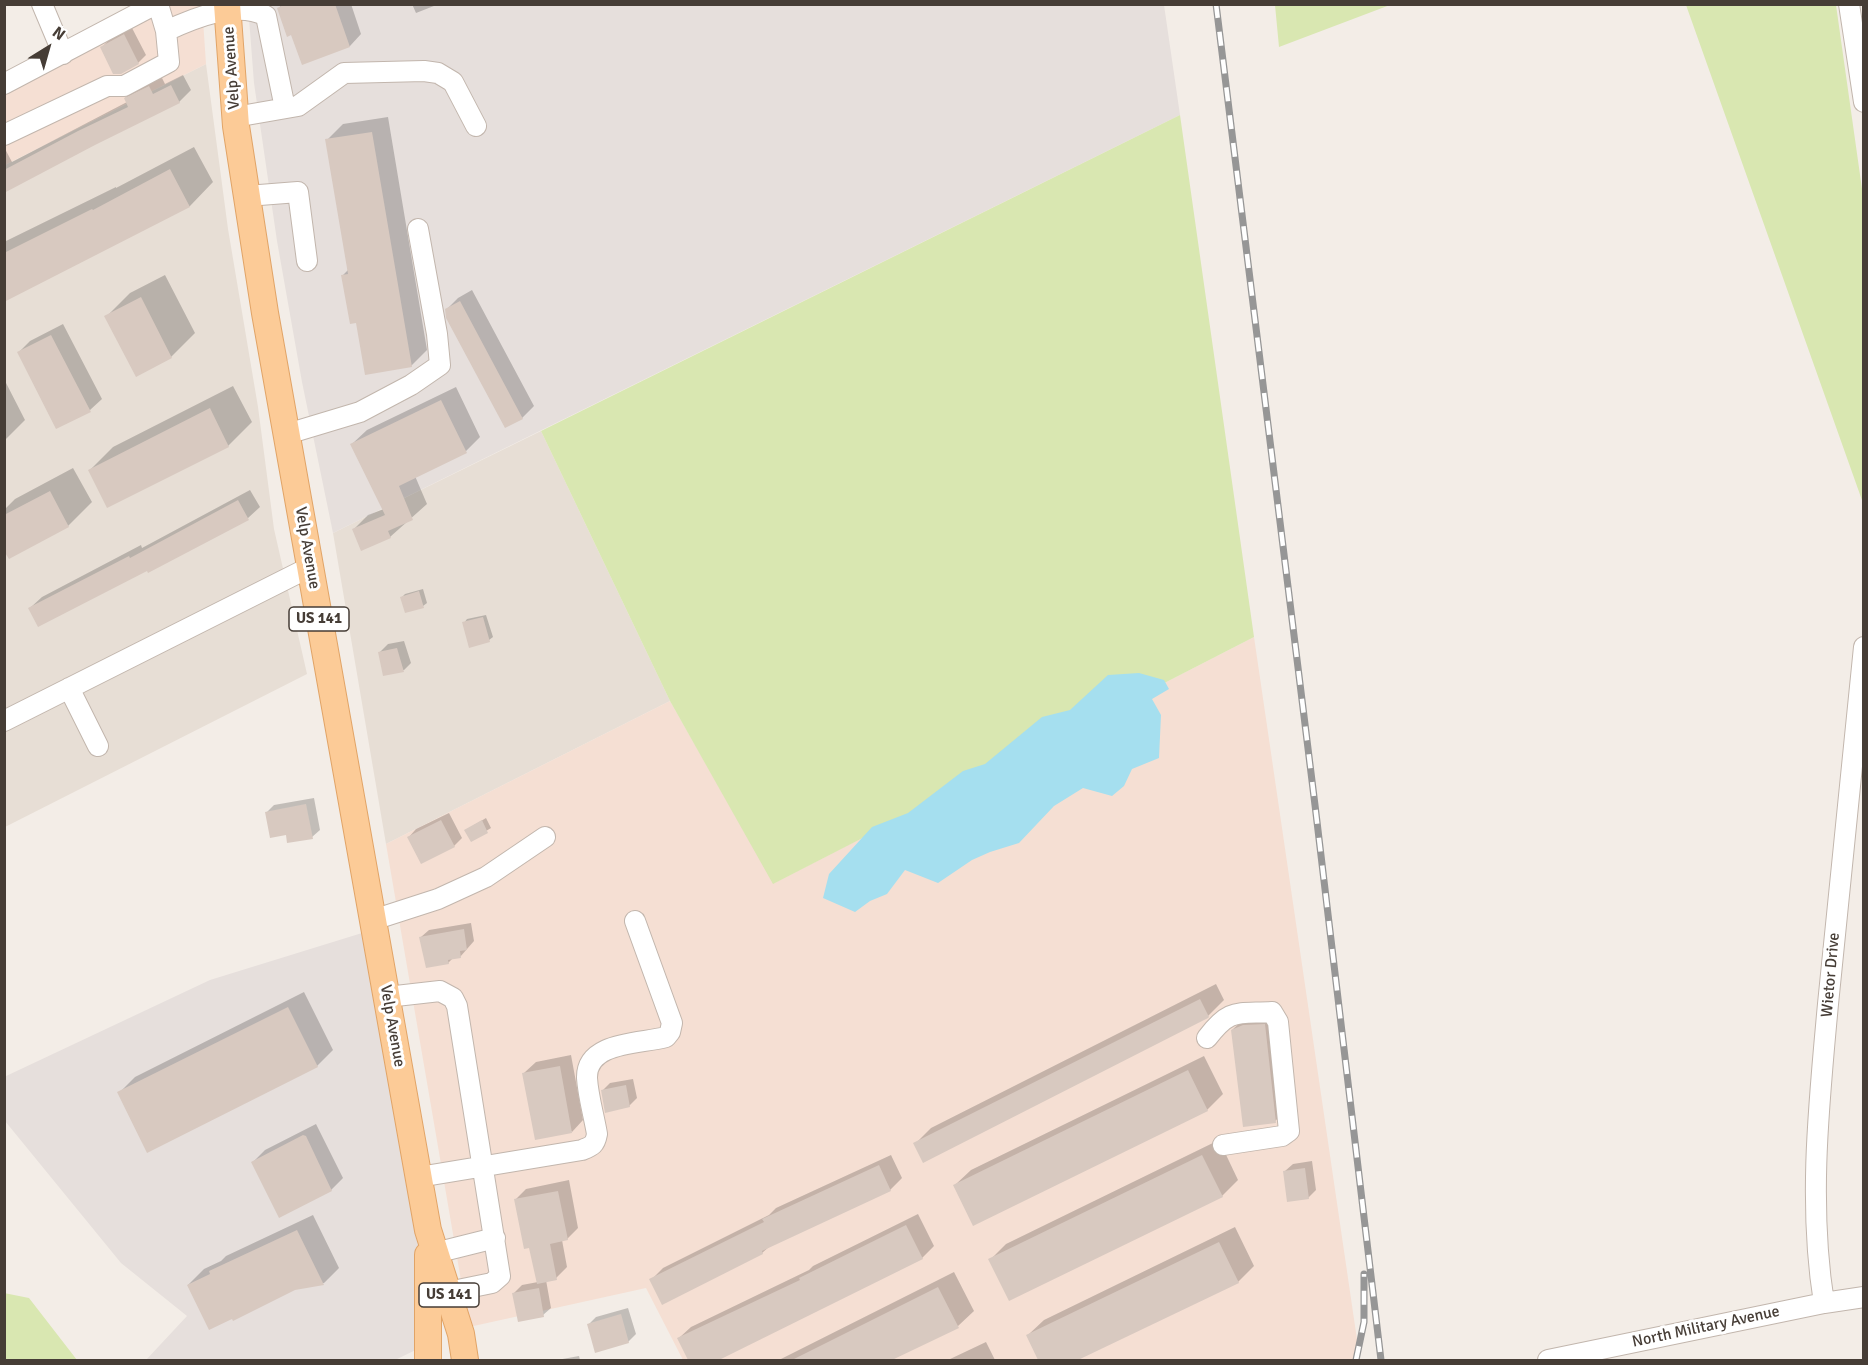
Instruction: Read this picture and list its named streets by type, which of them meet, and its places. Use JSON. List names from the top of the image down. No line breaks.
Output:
{"streets":{"main road":["Velp Avenue","US 141"],"street":["Wietor Drive","North Military Avenue"]},"crossings":[["Wietor Drive","North Military Avenue"]],"north":"top right"}
